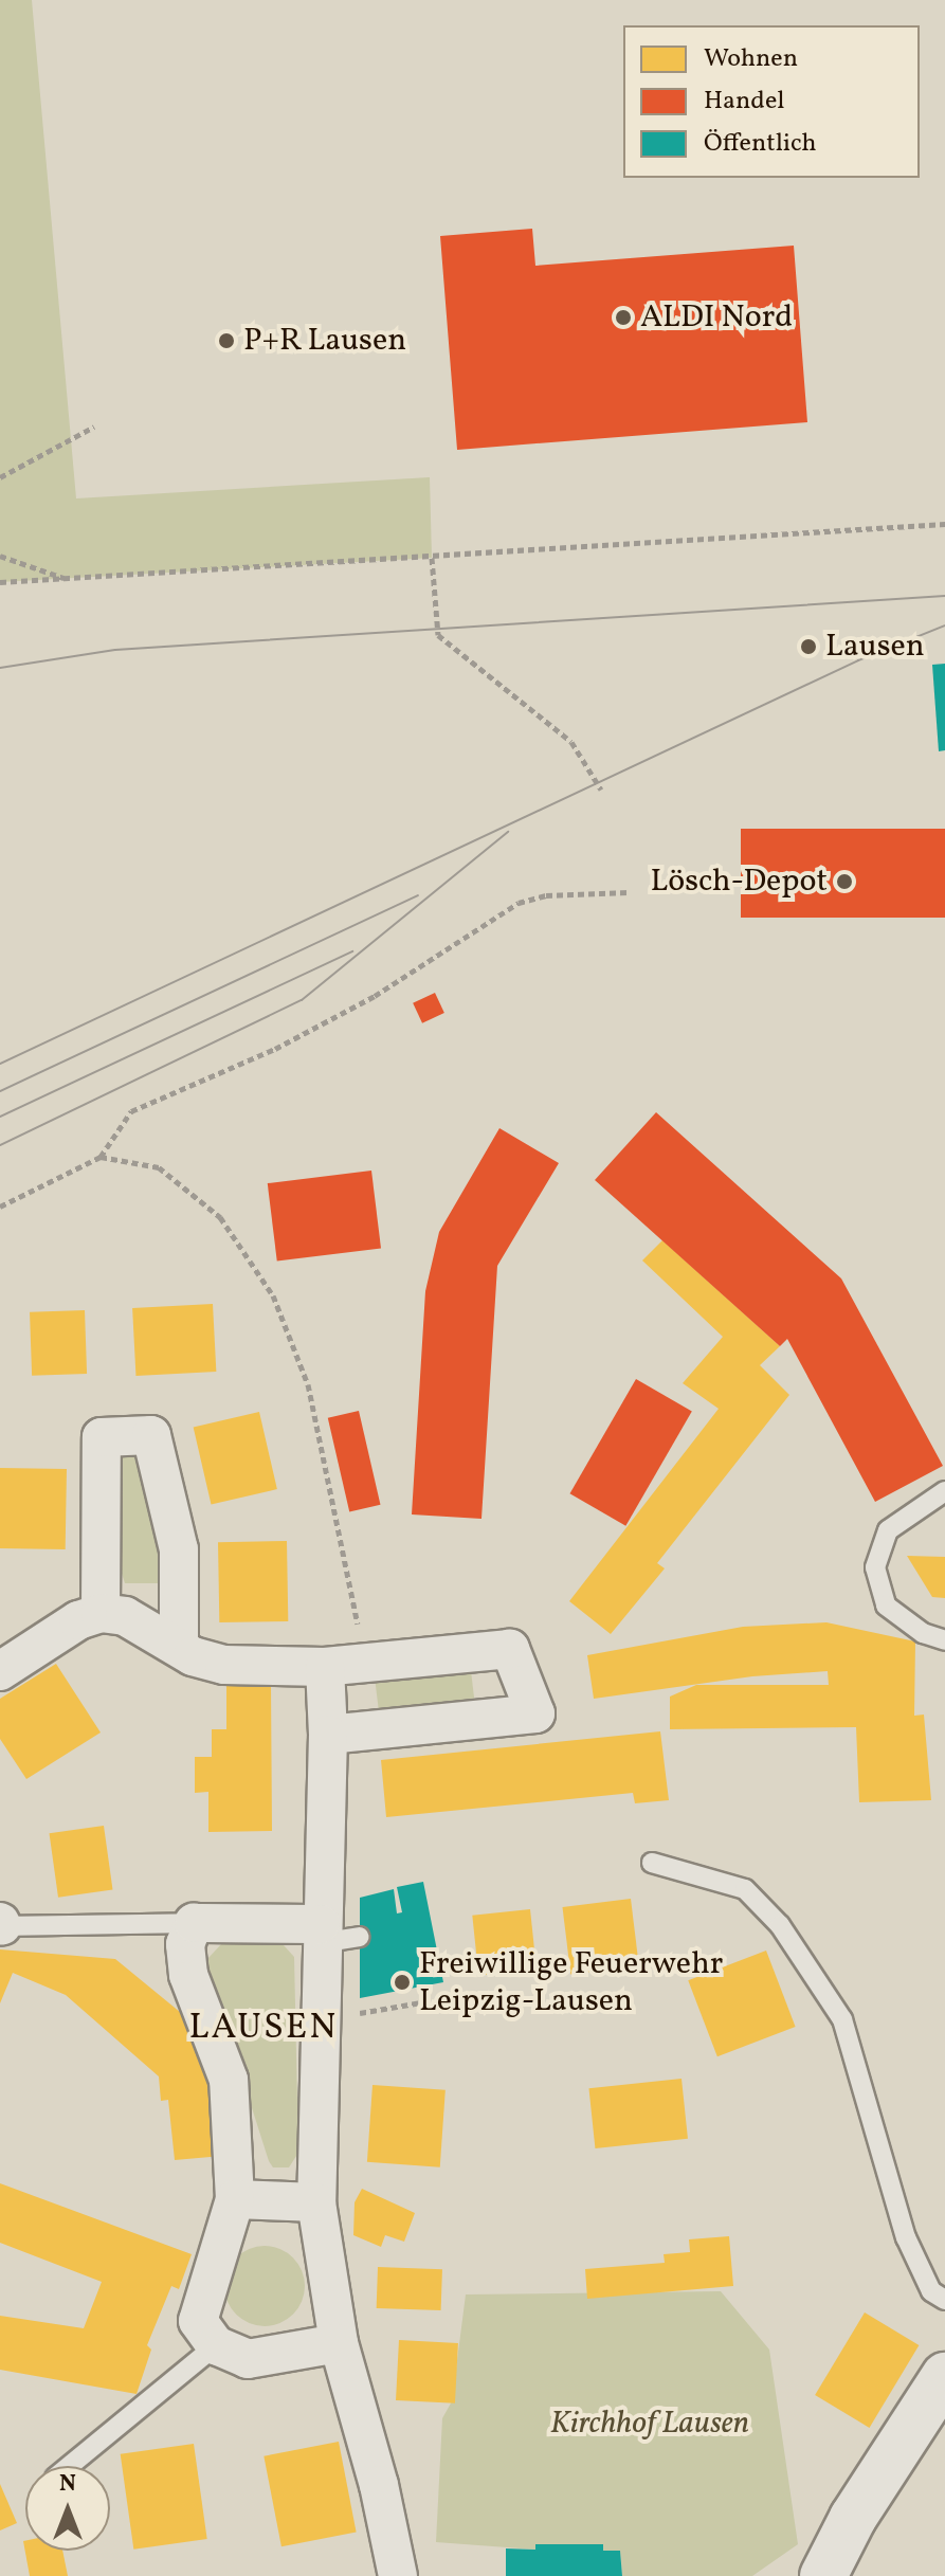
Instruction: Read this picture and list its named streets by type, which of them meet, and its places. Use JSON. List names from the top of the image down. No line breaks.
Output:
{"districts":["LAUSEN"],"parks":["Kirchhof Lausen"],"places":["ALDI Nord","P+R Lausen","Lausen","Lösch-Depot","Freiwillige Feuerwehr Leipzig-Lausen"],"legend":["Wohnen","Handel","Öffentlich"],"north":"top"}
